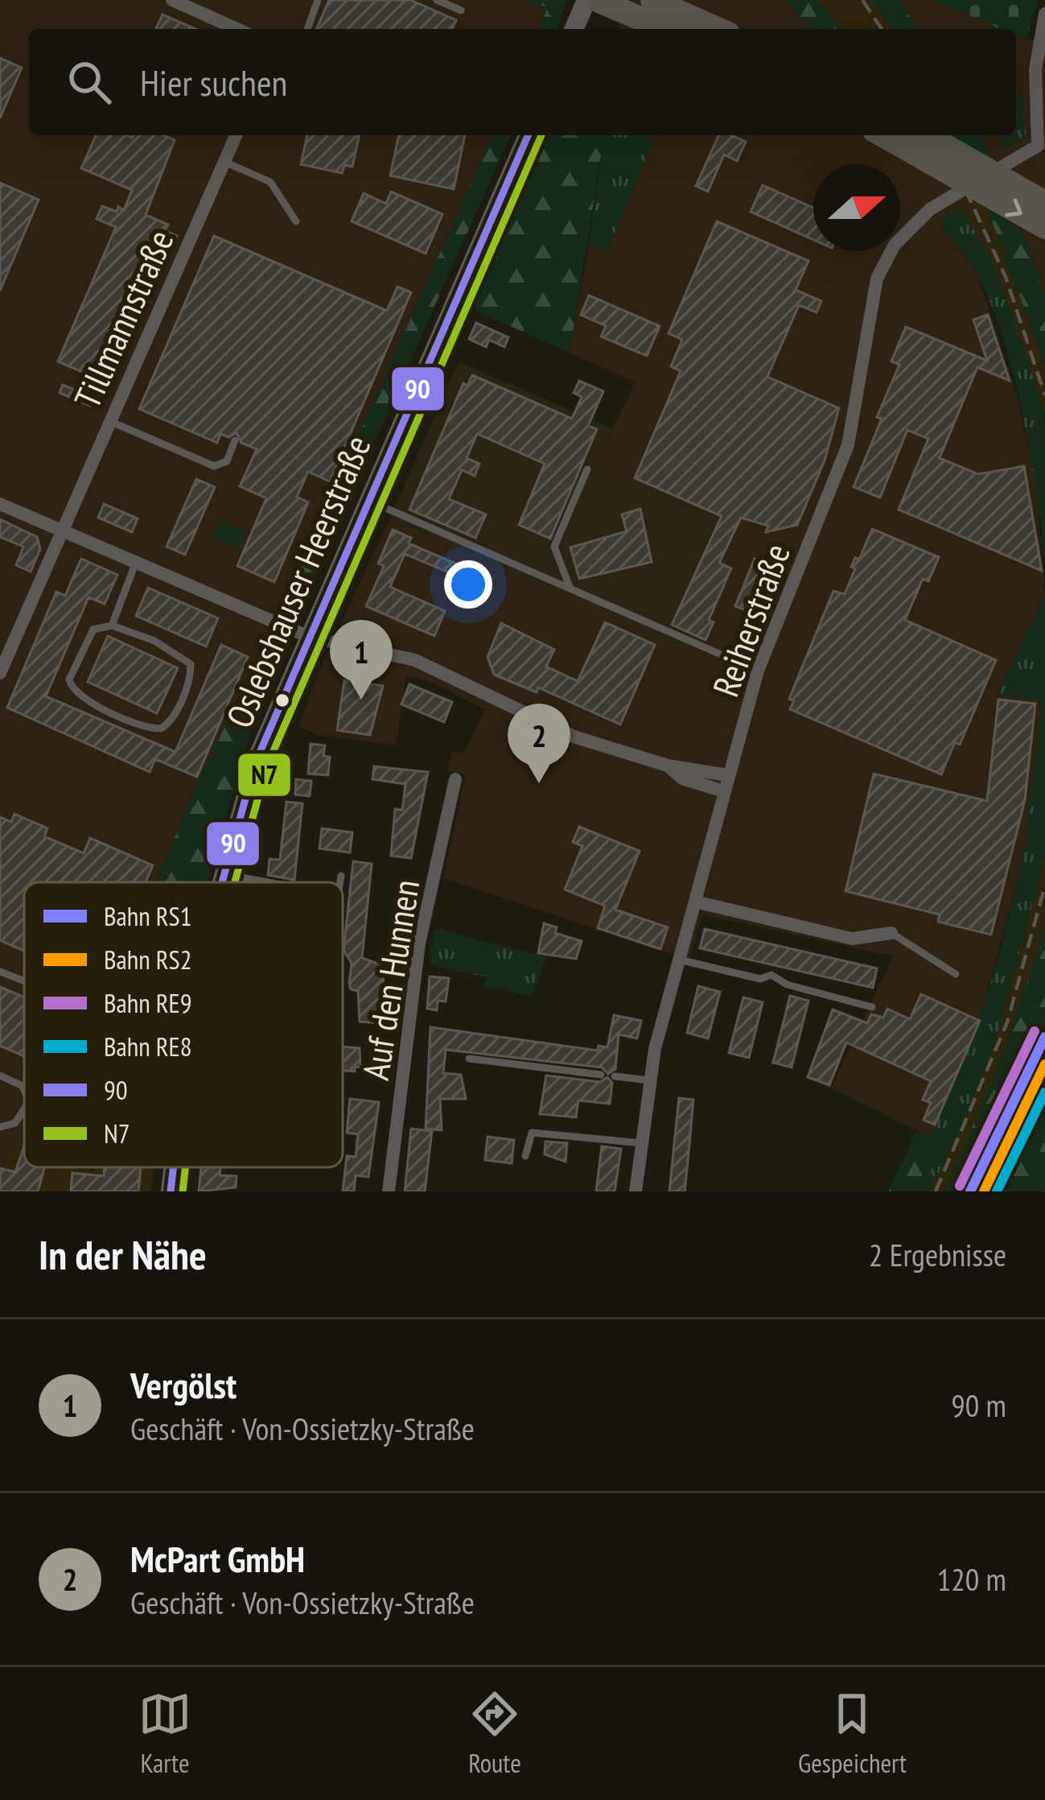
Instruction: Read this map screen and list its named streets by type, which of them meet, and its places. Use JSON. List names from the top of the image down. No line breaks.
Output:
{"streets":{"main road":["Oslebshauser Heerstraße"],"street":["Tillmannstraße","Reiherstraße","Auf den Hunnen"]},"lines":["transit line 90","transit line N7","rail line RE9","rail line RS1","rail line RS2","rail line RE8"],"legend":["Bahn RS1","Bahn RS2","Bahn RE9","Bahn RE8","90","N7"],"north":"right","page":{"search":"Hier suchen","pins":["1","2"],"heading":["In der Nähe","2 Ergebnisse"],"list":[{"mark":"1","name":"Vergölst","note":"Geschäft · Von-Ossietzky-Straße","value":"90 m"},{"mark":"2","name":"McPart GmbH","note":"Geschäft · Von-Ossietzky-Straße","value":"120 m"}],"nav":["Karte","Route","Gespeichert"]}}
